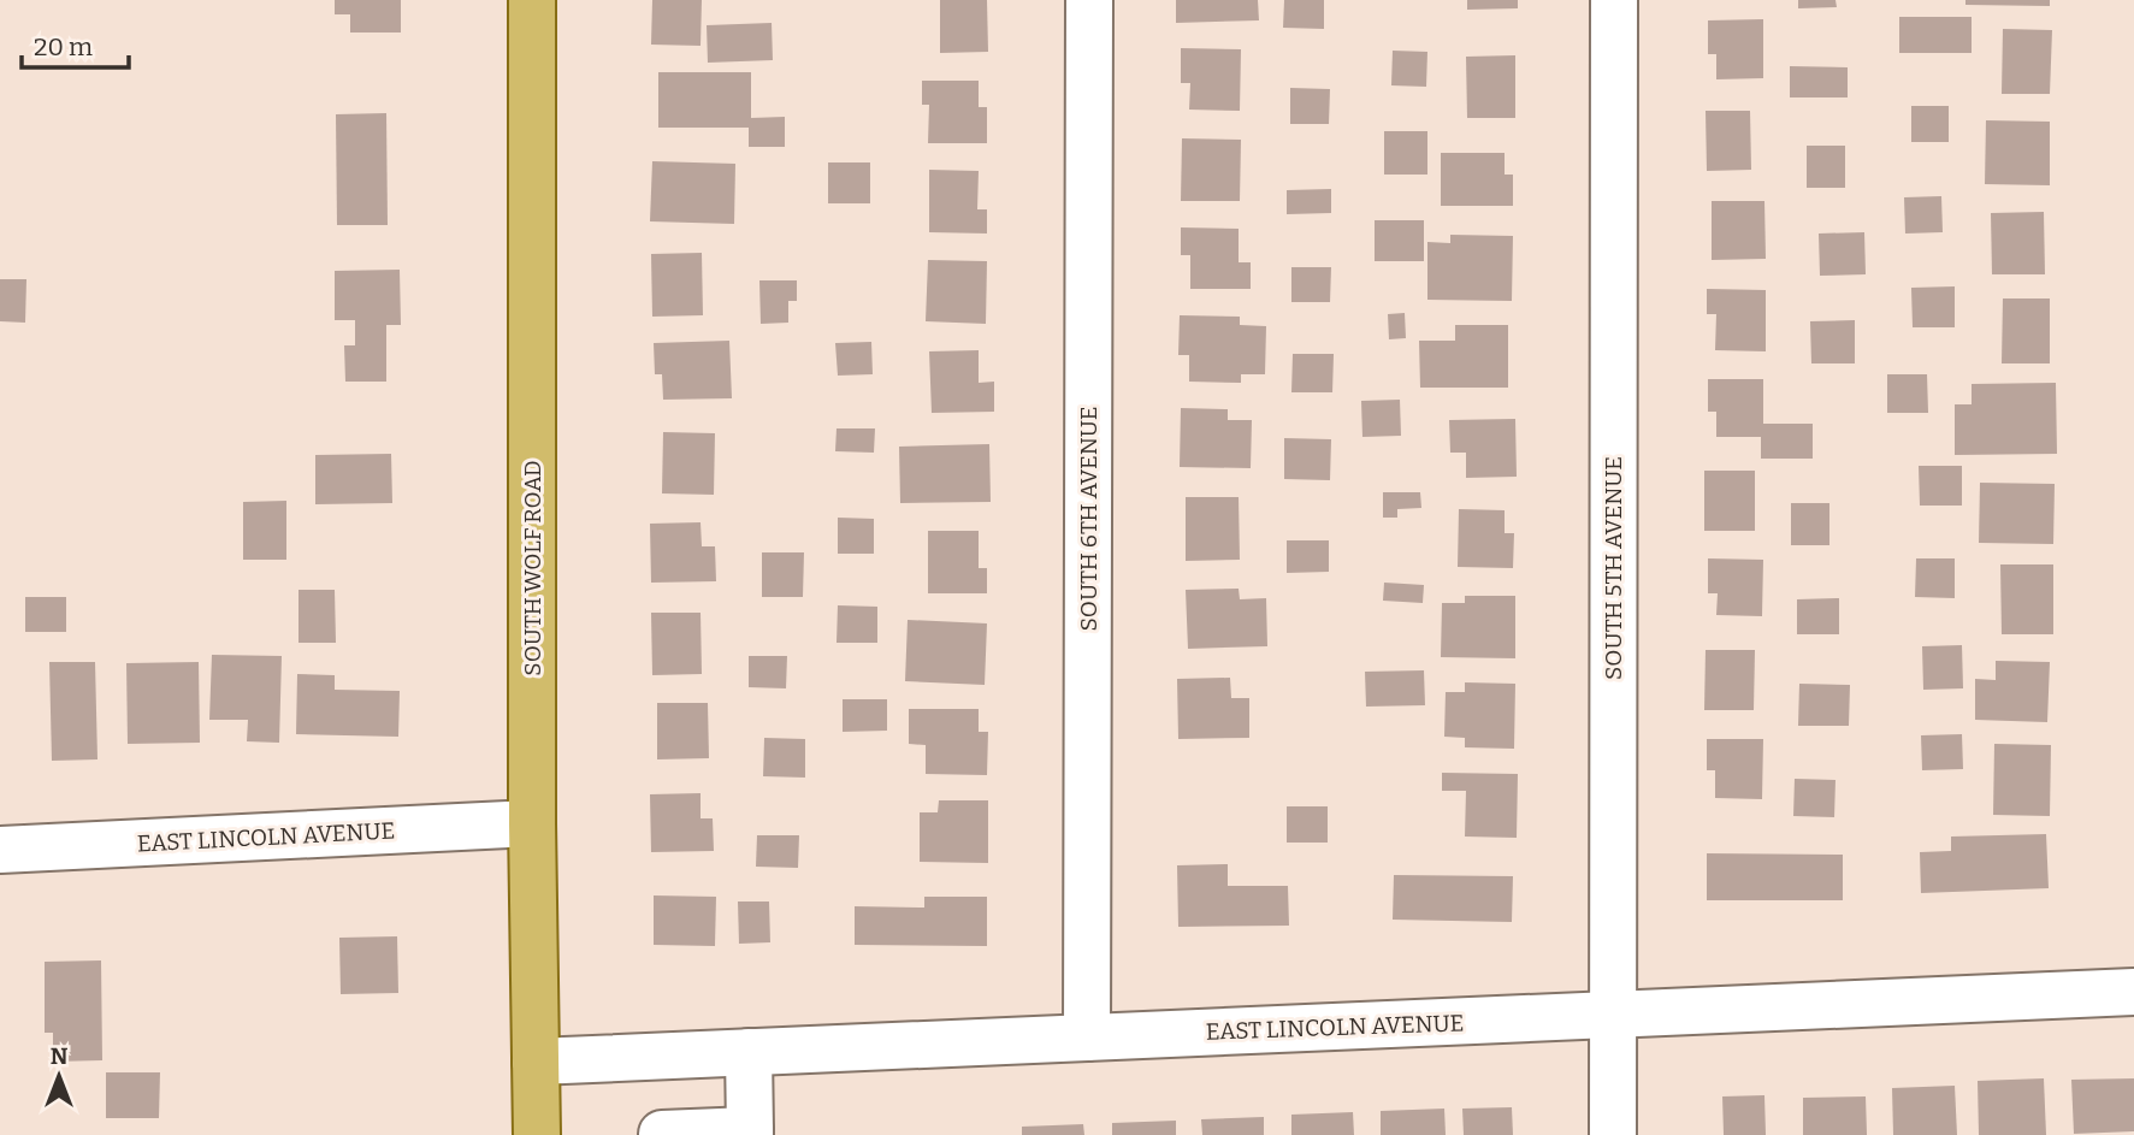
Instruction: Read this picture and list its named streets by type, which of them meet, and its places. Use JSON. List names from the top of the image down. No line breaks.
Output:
{"streets":{"main road":["SOUTH WOLF ROAD"],"street":["SOUTH 6TH AVENUE","SOUTH 5TH AVENUE","EAST LINCOLN AVENUE"]},"crossings":[["SOUTH 6TH AVENUE","EAST LINCOLN AVENUE"],["SOUTH WOLF ROAD","EAST LINCOLN AVENUE"],["SOUTH 5TH AVENUE","EAST LINCOLN AVENUE"]],"scale_bar":"20 m","north":"top"}
